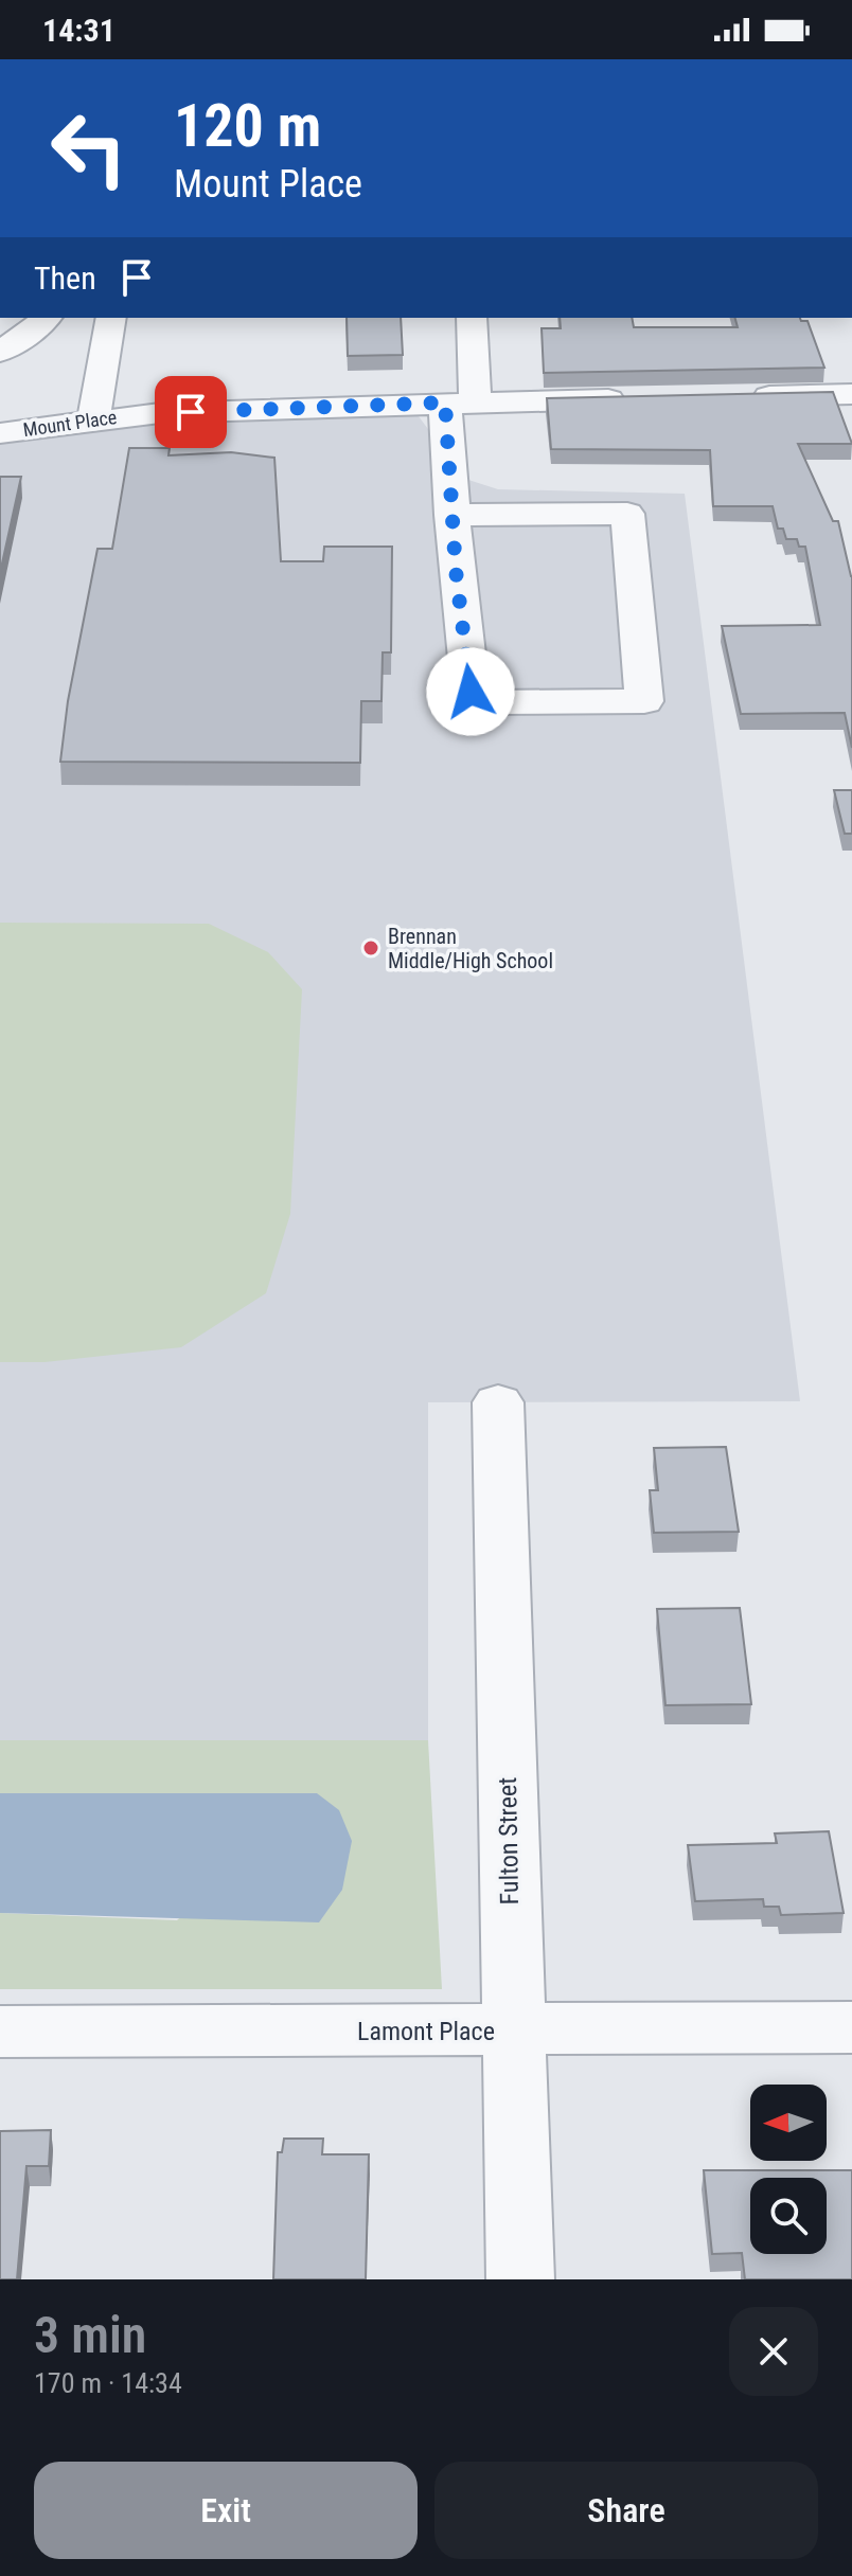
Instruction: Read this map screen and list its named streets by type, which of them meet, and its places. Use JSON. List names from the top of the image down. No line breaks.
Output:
{"streets":{"street":["Mount Place","Fulton Street","Lamont Place"]},"crossings":[["Fulton Street","Lamont Place"]],"places":["Brennan Middle/High School"],"north":"left","page":{"status":"14:31","turn":["120 m","Mount Place"],"then":"Then","heading":["3 min","170 m · 14:34"],"buttons":["Exit","Share"]}}
